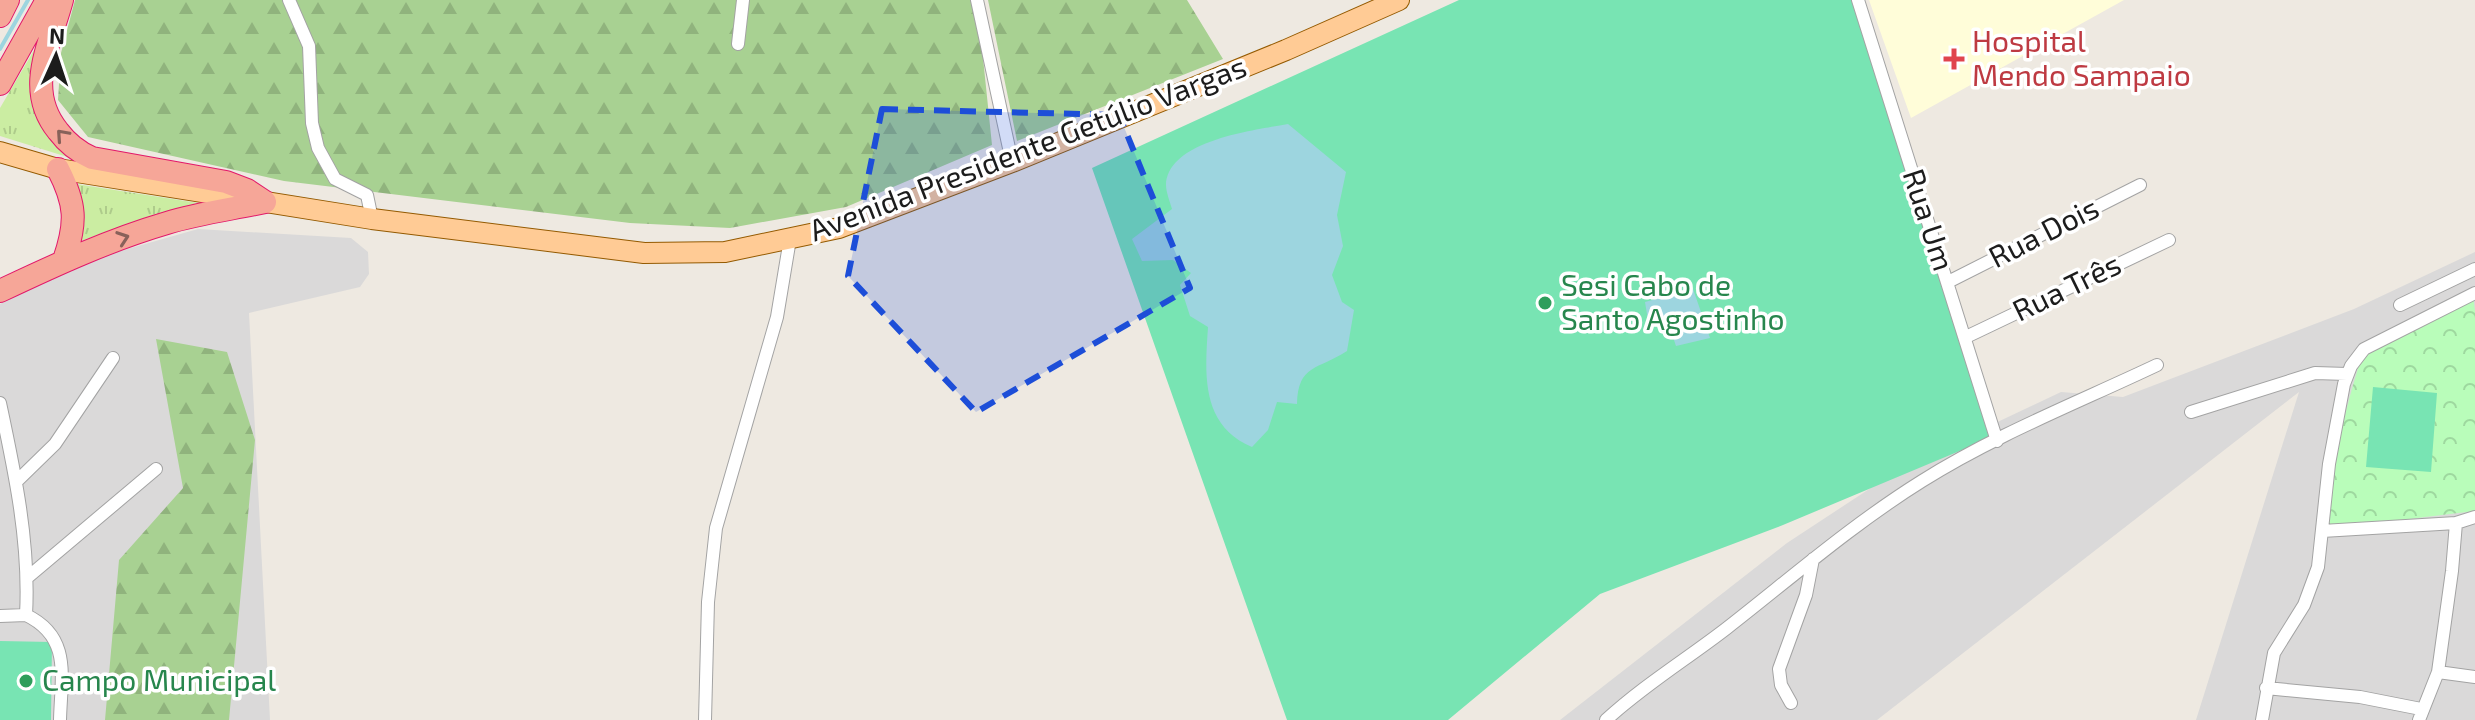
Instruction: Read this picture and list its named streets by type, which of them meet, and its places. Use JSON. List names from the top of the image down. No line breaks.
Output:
{"streets":{"main road":["Avenida Presidente Getúlio Vargas"],"street":["Rua Um","Rua Dois","Rua Três"]},"crossings":[["Rua Um","Rua Dois"],["Rua Um","Rua Três"]],"places":{"health":["Hospital Mendo Sampaio"],"other":["Sesi Cabo de Santo Agostinho","Campo Municipal"]},"north":"top"}
